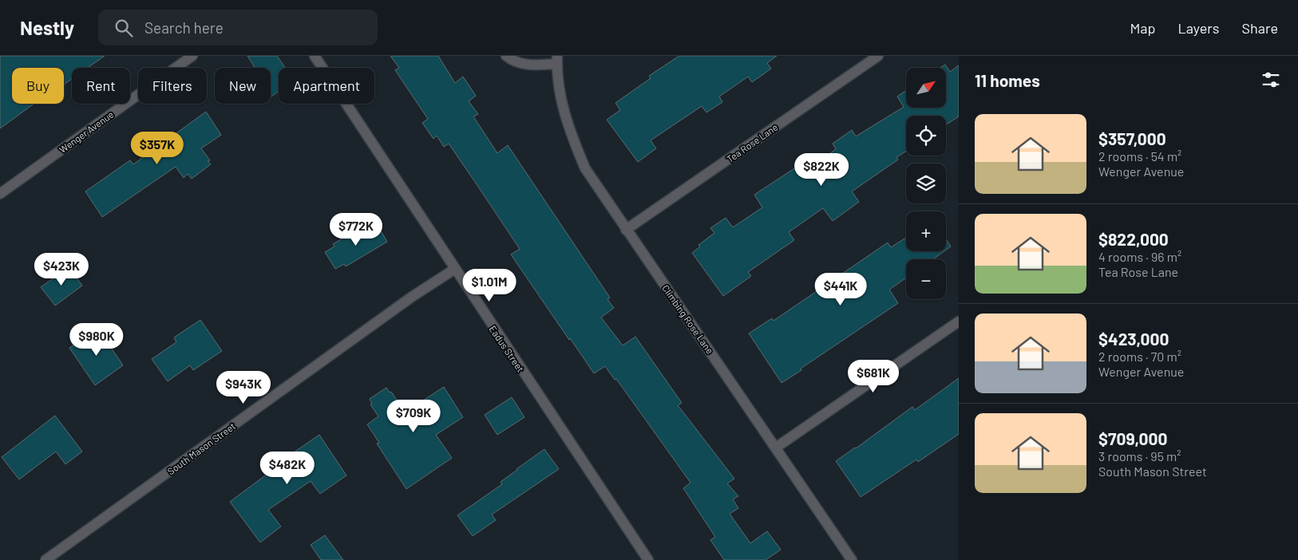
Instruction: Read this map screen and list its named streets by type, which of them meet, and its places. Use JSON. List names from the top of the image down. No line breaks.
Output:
{"streets":{"street":["Wenger Avenue","Tea Rose Lane","Climbing Rose Lane","Eadus Street","South Mason Street"]},"crossings":[["Tea Rose Lane","Climbing Rose Lane"],["Eadus Street","South Mason Street"]],"north":"top right","page":{"header":"Nestly","search":"Search here","nav":["Map","Layers","Share"],"heading":"11 homes","map_buttons":["+","−"],"chip":["Buy","Rent","Filters","New","Apartment"],"list":[{"name":"$357,000","note":"2 rooms · 54 m² · Wenger Avenue"},{"name":"$822,000","note":"4 rooms · 96 m² · Tea Rose Lane"},{"name":"$423,000","note":"2 rooms · 70 m² · Wenger Avenue"},{"name":"$709,000","note":"3 rooms · 95 m² · South Mason Street"}],"price":["$357K","$822K","$772K","$423K","$1.01M","$441K","$980K","$681K","$943K","$709K","$482K"]}}
